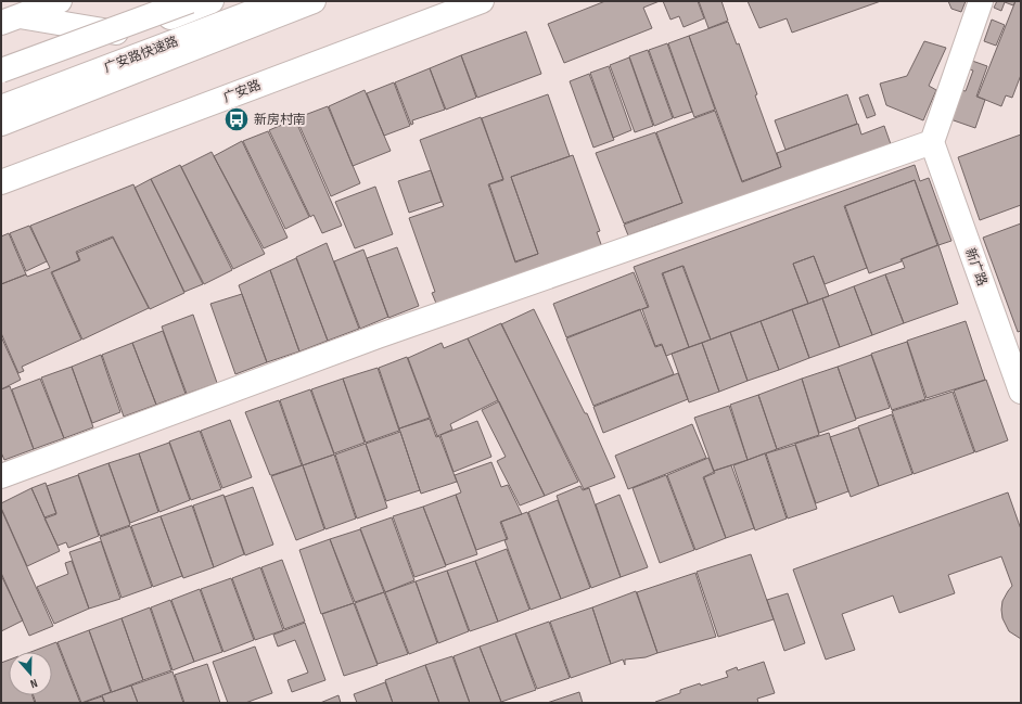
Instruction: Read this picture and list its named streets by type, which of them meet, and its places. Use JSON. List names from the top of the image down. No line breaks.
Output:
{"streets":{"main road":["广安路快速路","广安路","新广路"]},"places":{"bus stop":["新房村南"]},"north":"bottom"}
